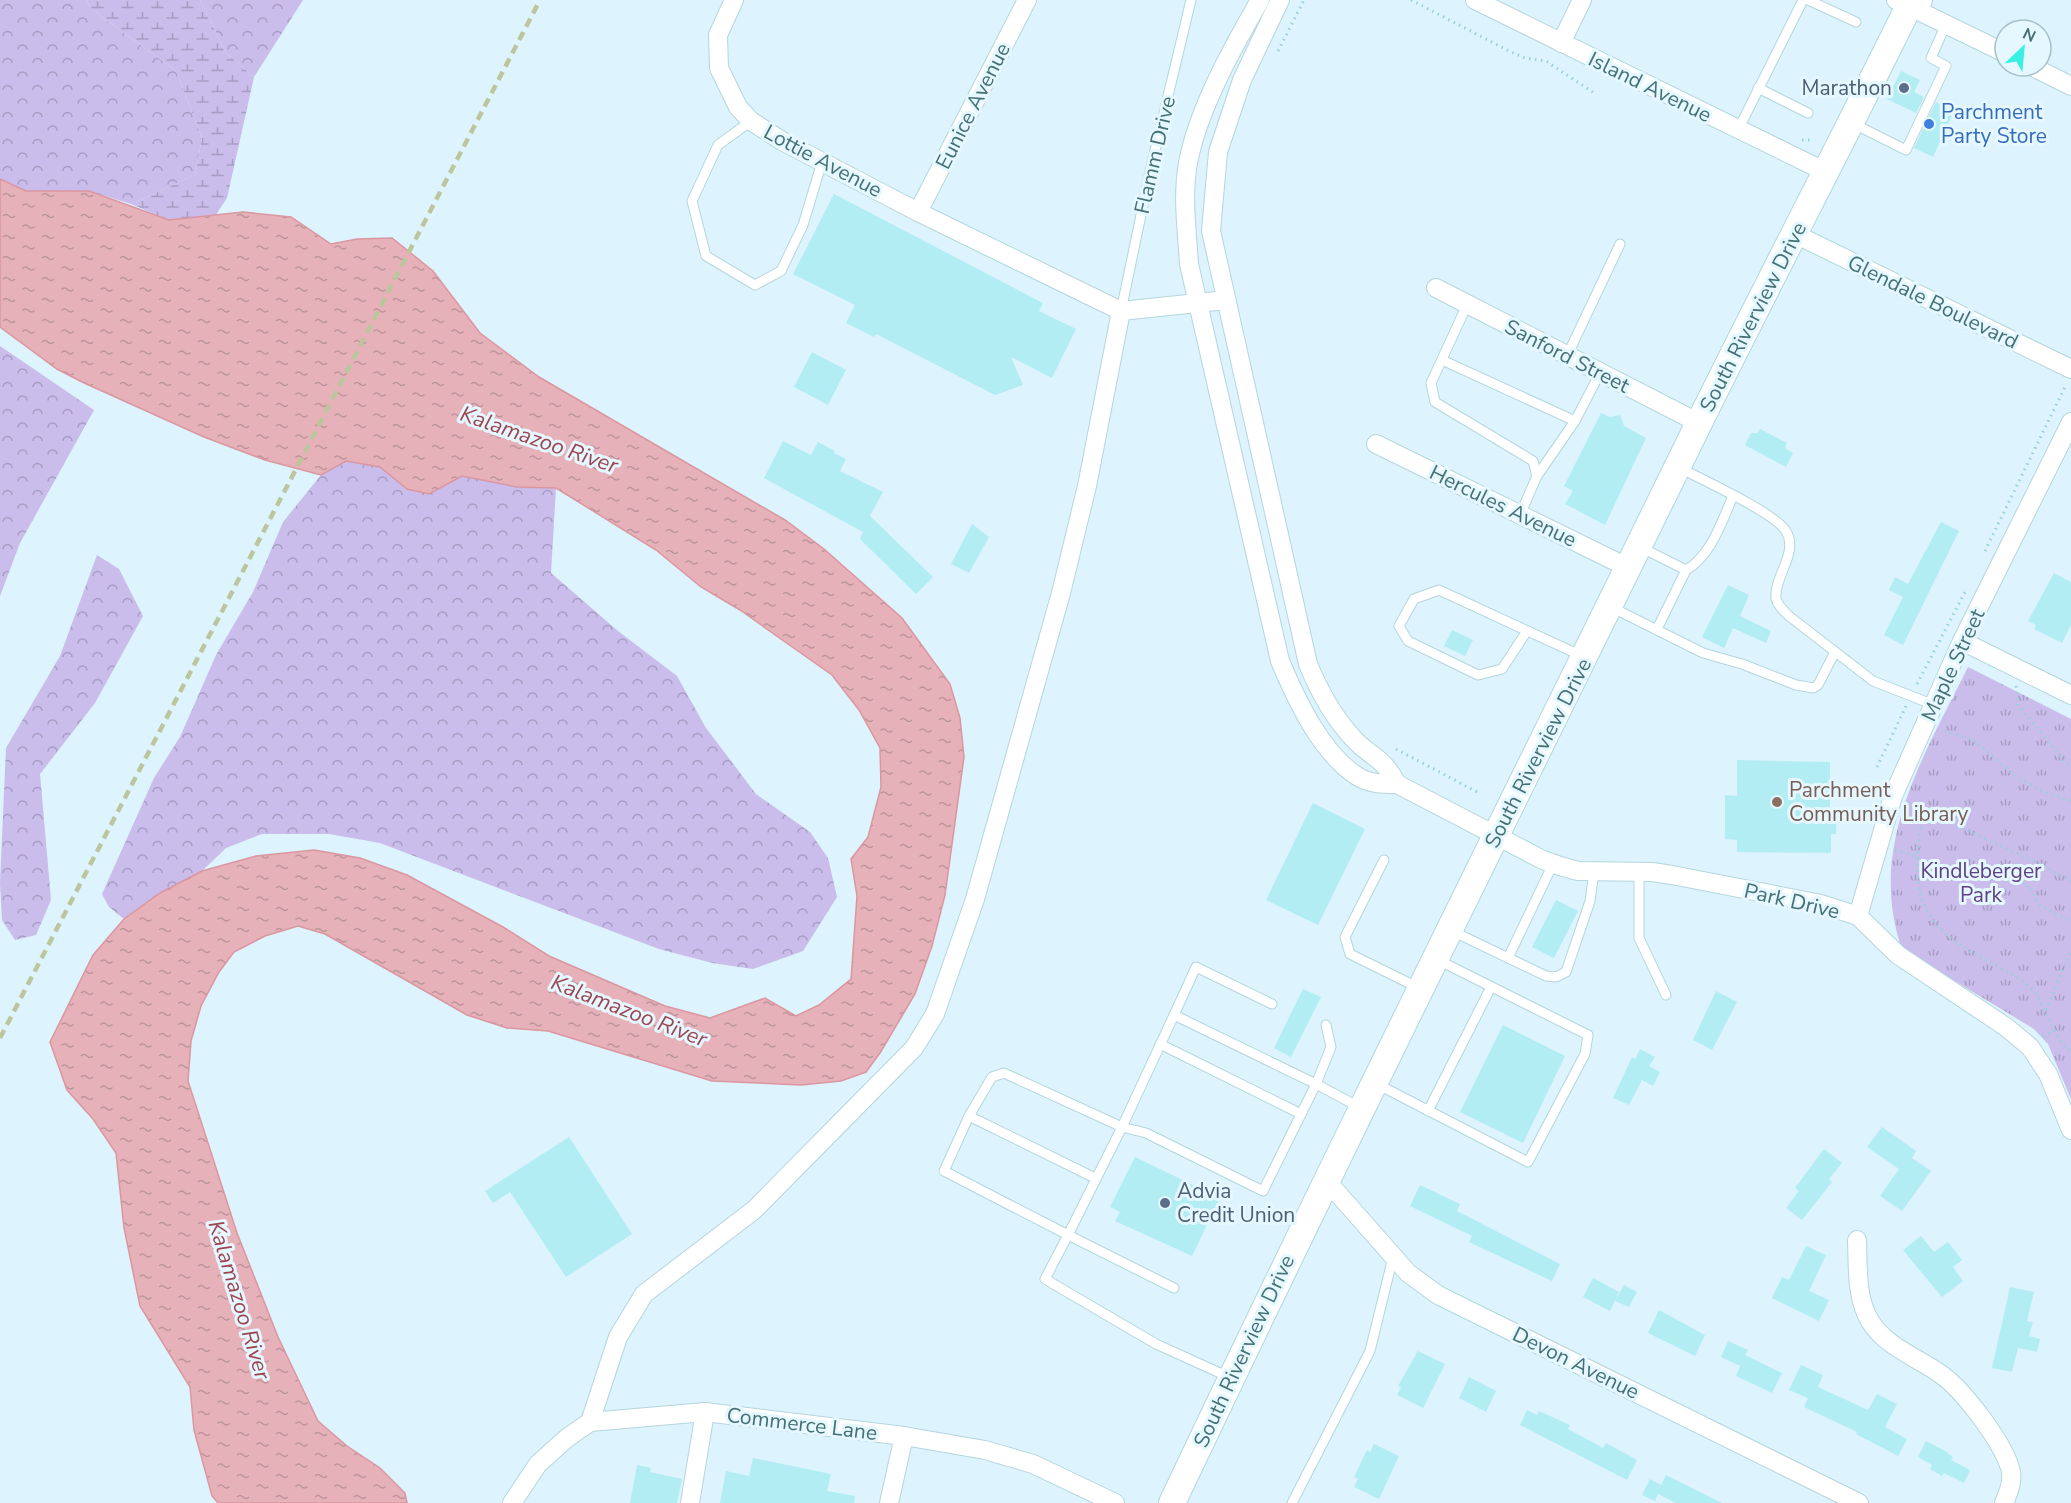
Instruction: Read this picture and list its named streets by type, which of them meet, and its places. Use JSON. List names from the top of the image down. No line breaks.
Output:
{"streets":{"street":["Island Avenue","Eunice Avenue","Lottie Avenue","Glendale Boulevard","South Riverview Drive","Sanford Street","Hercules Avenue","Maple Street","Park Drive","Devon Avenue","Commerce Lane"],"lane":["Flamm Drive"]},"crossings":[["Island Avenue","South Riverview Drive"],["Eunice Avenue","Lottie Avenue"],["Flamm Drive","Lottie Avenue"],["Glendale Boulevard","South Riverview Drive"],["South Riverview Drive","Sanford Street"],["South Riverview Drive","Hercules Avenue"],["South Riverview Drive","Park Drive"],["South Riverview Drive","Devon Avenue"],["Maple Street","Park Drive"]],"water":["Kalamazoo River"],"parks":["Kindleberger Park"],"places":["Marathon","Parchment Party Store","Parchment Community Library","Advia Credit Union"],"north":"top right"}
